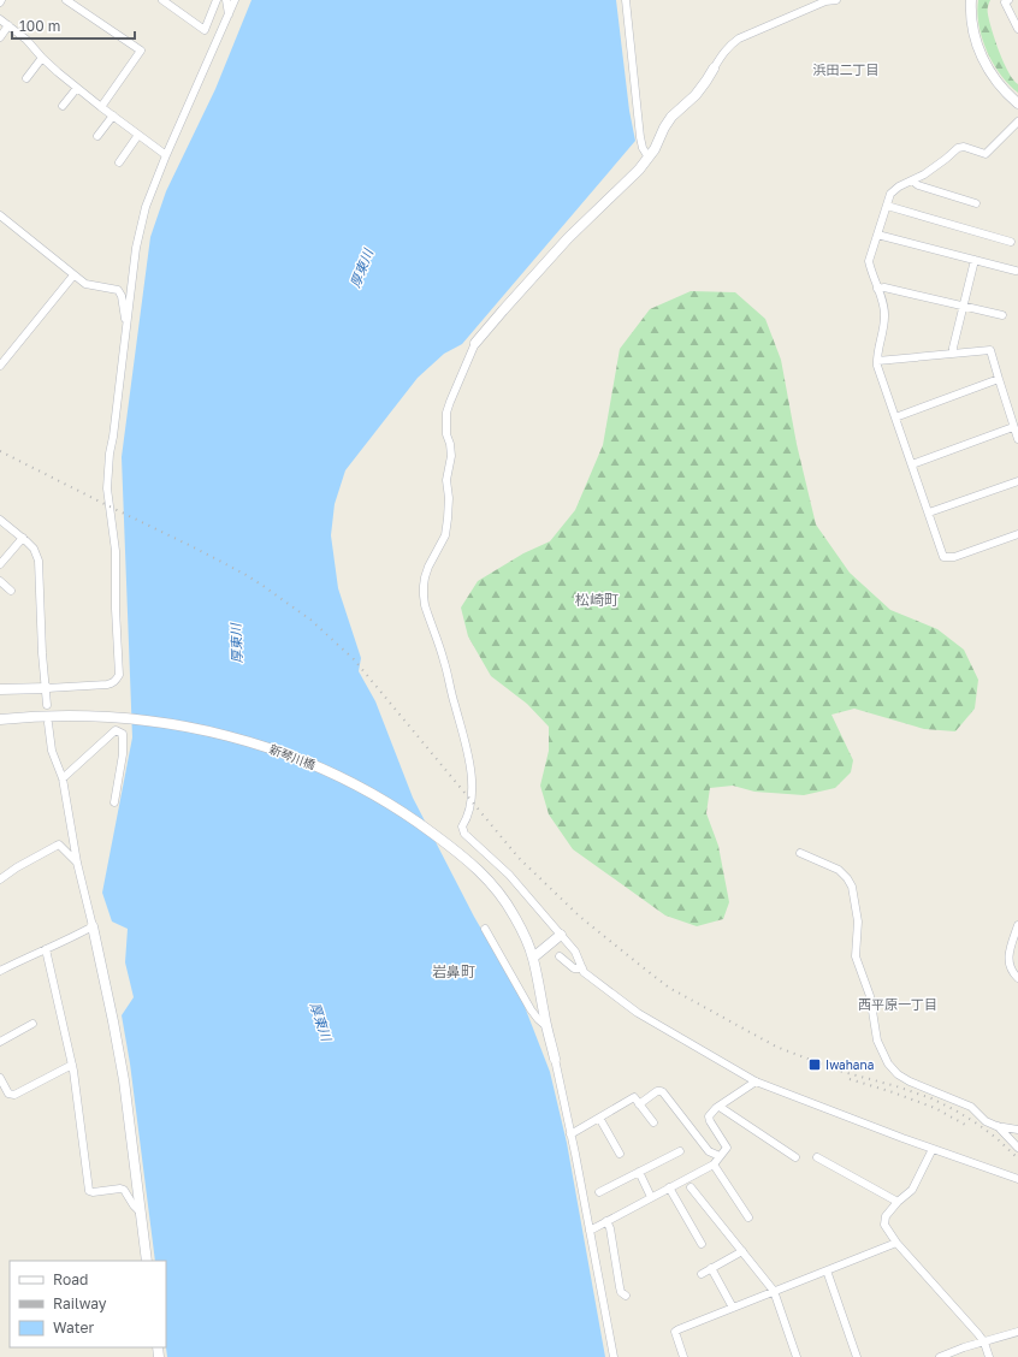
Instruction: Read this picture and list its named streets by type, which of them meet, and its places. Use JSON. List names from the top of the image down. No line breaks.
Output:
{"streets":{"street":["新琴川橋"]},"districts":["浜田二丁目","松崎町","岩鼻町","西平原一丁目"],"water":["厚東川"],"places":{"transit":["Iwahana"]},"legend":["Road","Railway","Water"],"scale_bar":"100 m"}
